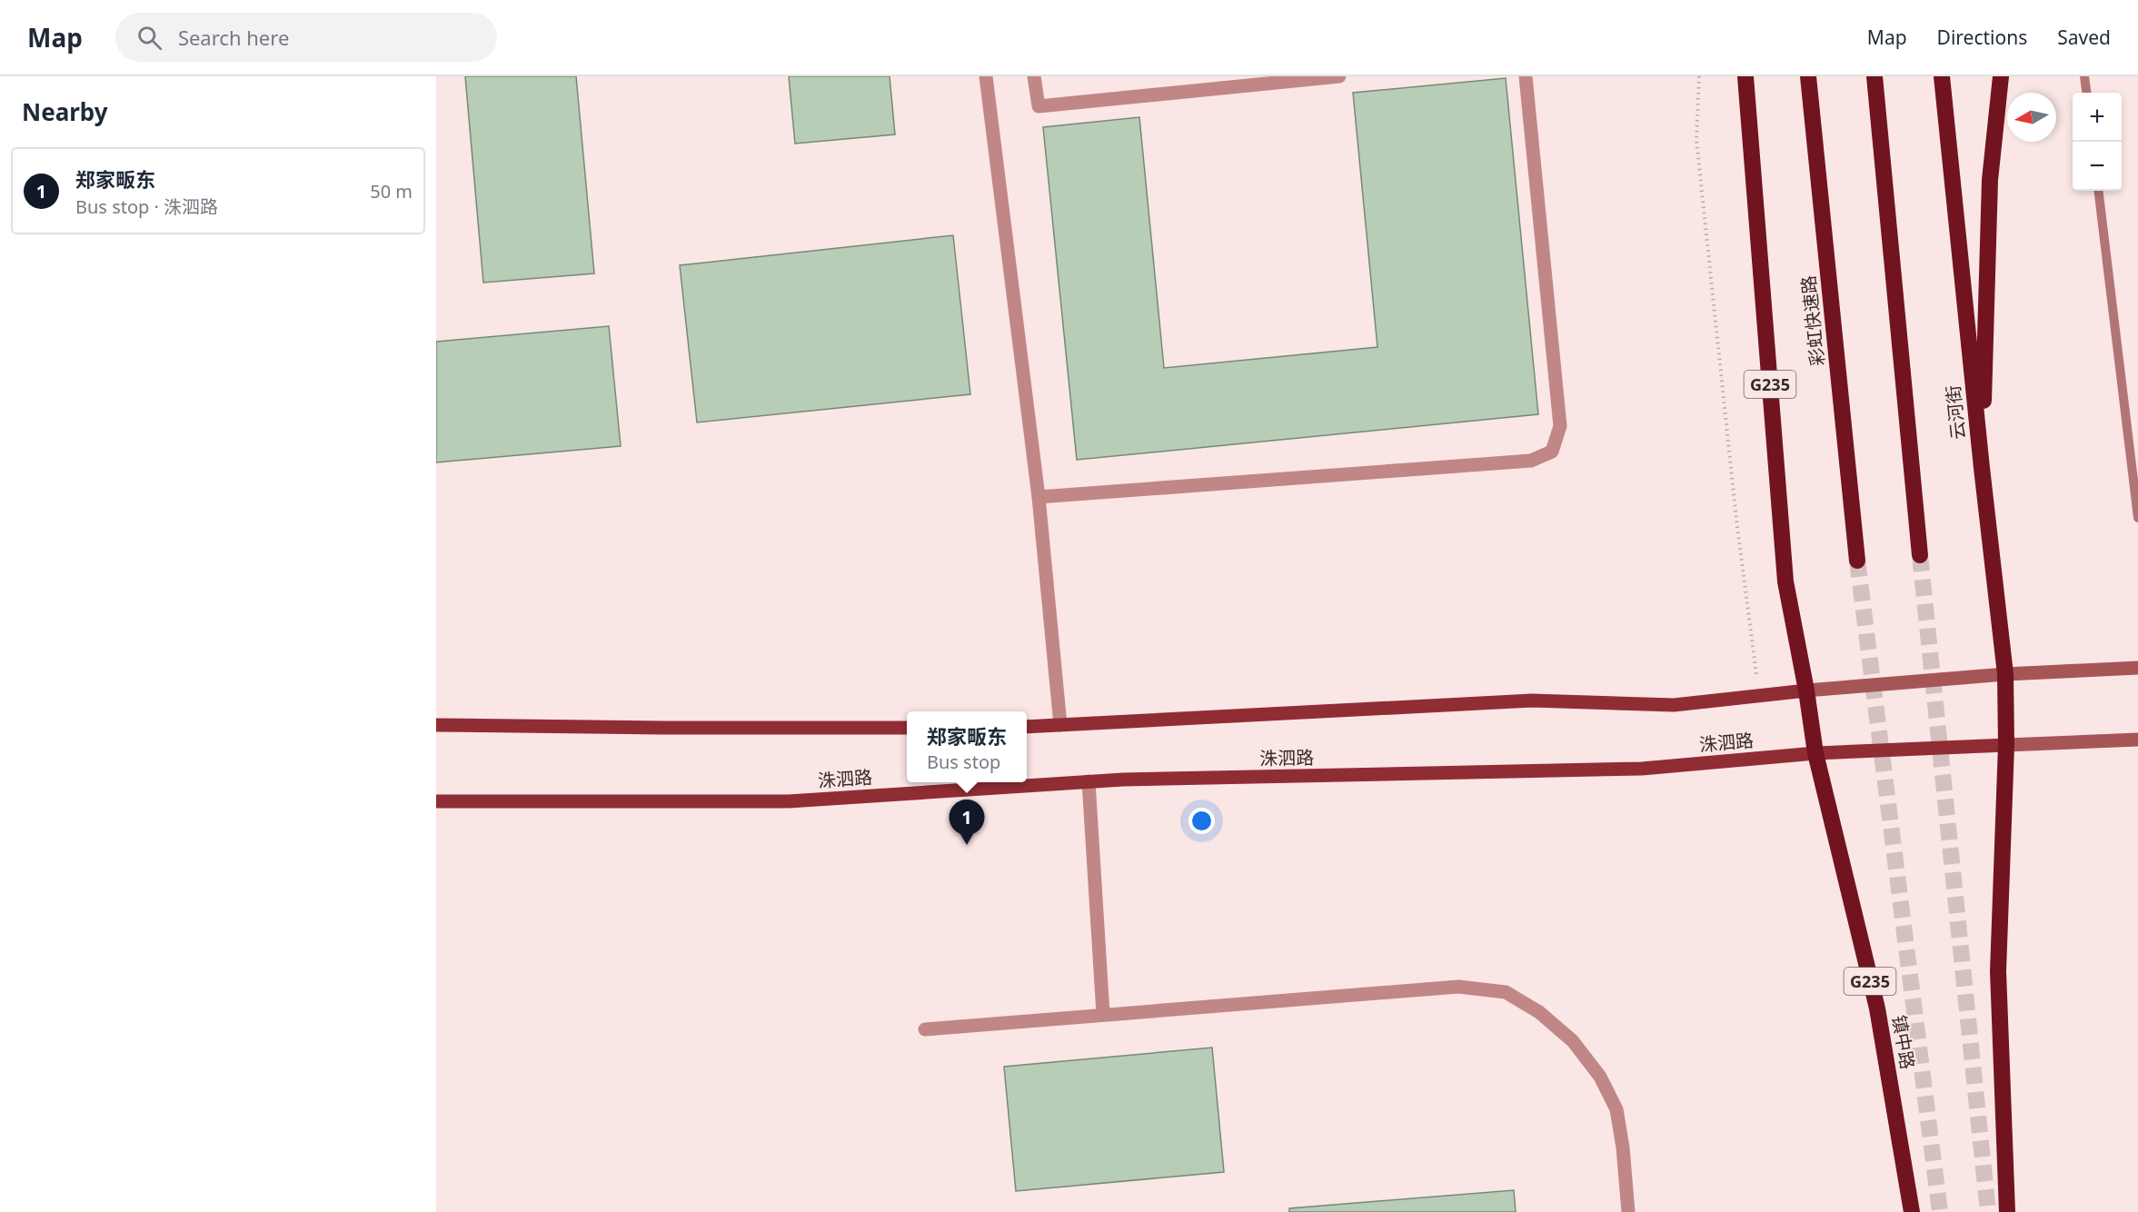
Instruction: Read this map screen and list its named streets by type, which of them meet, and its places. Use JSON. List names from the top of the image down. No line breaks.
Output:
{"streets":{"highway":["彩虹快速路","G235","云河街","镇中路"],"main road":["洙泗路"]},"crossings":[["G235","洙泗路"],["G235","镇中路"],["云河街","洙泗路"],["洙泗路","镇中路"]],"north":"left","page":{"header":"Map","search":"Search here","nav":["Map","Directions","Saved"],"heading":"Nearby","map_buttons":["+","−"],"list":[{"mark":"1","name":"郑家畈东","note":"Bus stop · 洙泗路","value":"50 m"}],"popup":["郑家畈东","Bus stop"],"pins":"1"}}
